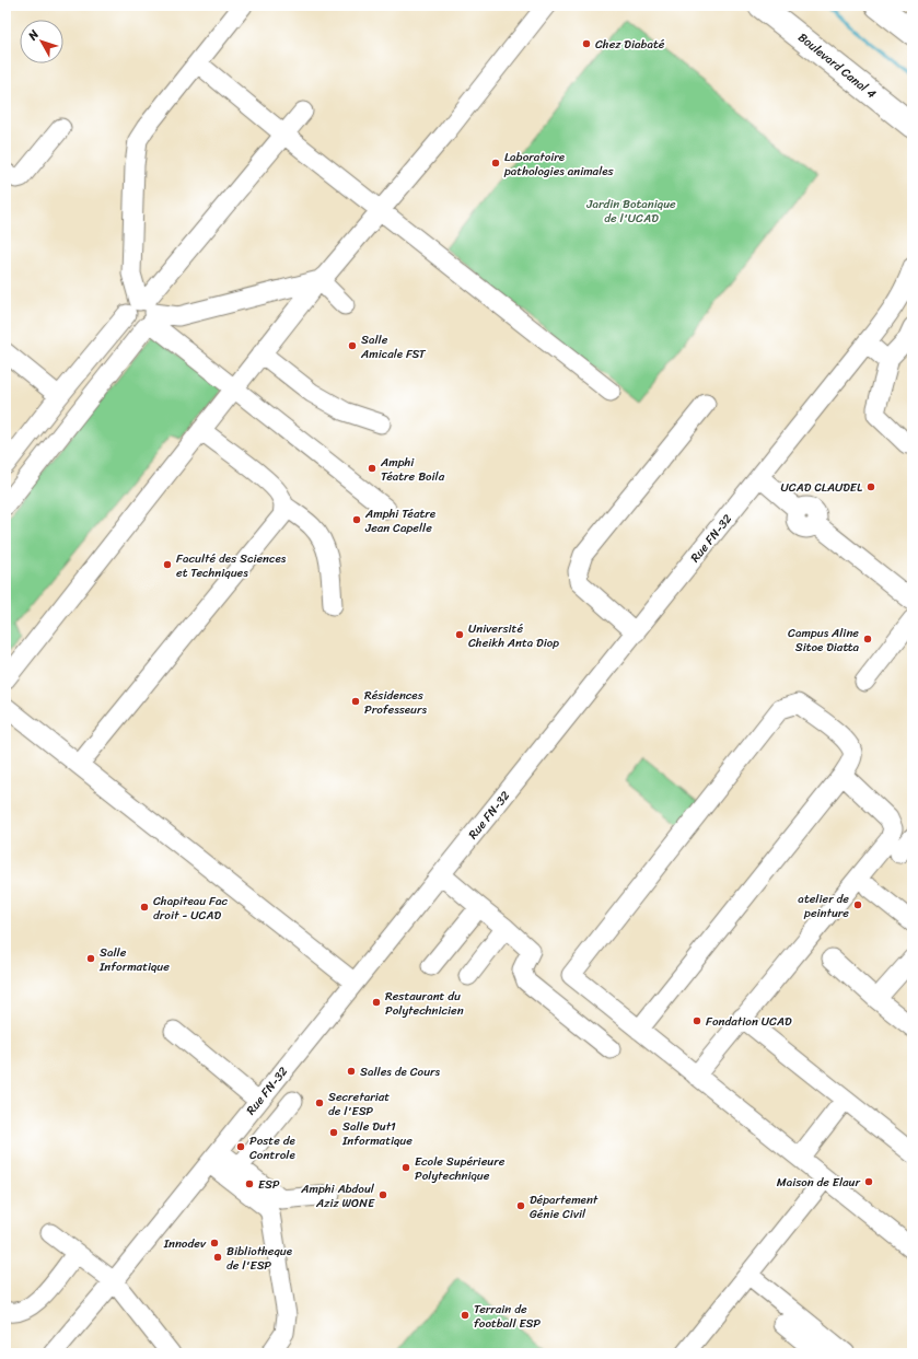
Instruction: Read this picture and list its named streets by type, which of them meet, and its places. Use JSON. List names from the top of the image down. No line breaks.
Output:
{"streets":{"main road":["Boulevard Canal 4"],"street":["Rue FN-32"]},"parks":["Jardin Botanique de l'UCAD"],"places":["Chez Diabaté","Laboratoire pathologies animales","Salle Amicale FST","Amphi Téatre Boila","UCAD CLAUDEL","Amphi Téatre Jean Capelle","Faculté des Sciences et Techniques","Université Cheikh Anta Diop","Campus Aline Sitoe Diatta","Résidences Professeurs","atelier de peinture","Chapiteau Fac droit - UCAD","Salle Informatique","Restaurant du Polytechnicien","Fondation UCAD","Salles de Cours","Secretariat de l'ESP","Salle Dut1 Informatique","Poste de Controle","Ecole Supérieure Polytechnique","Maison de Elaur","ESP","Amphi Abdoul Aziz WONE","Département Génie Civil","Innodev","Bibliotheque de l'ESP","Terrain de football ESP"],"north":"top left"}
